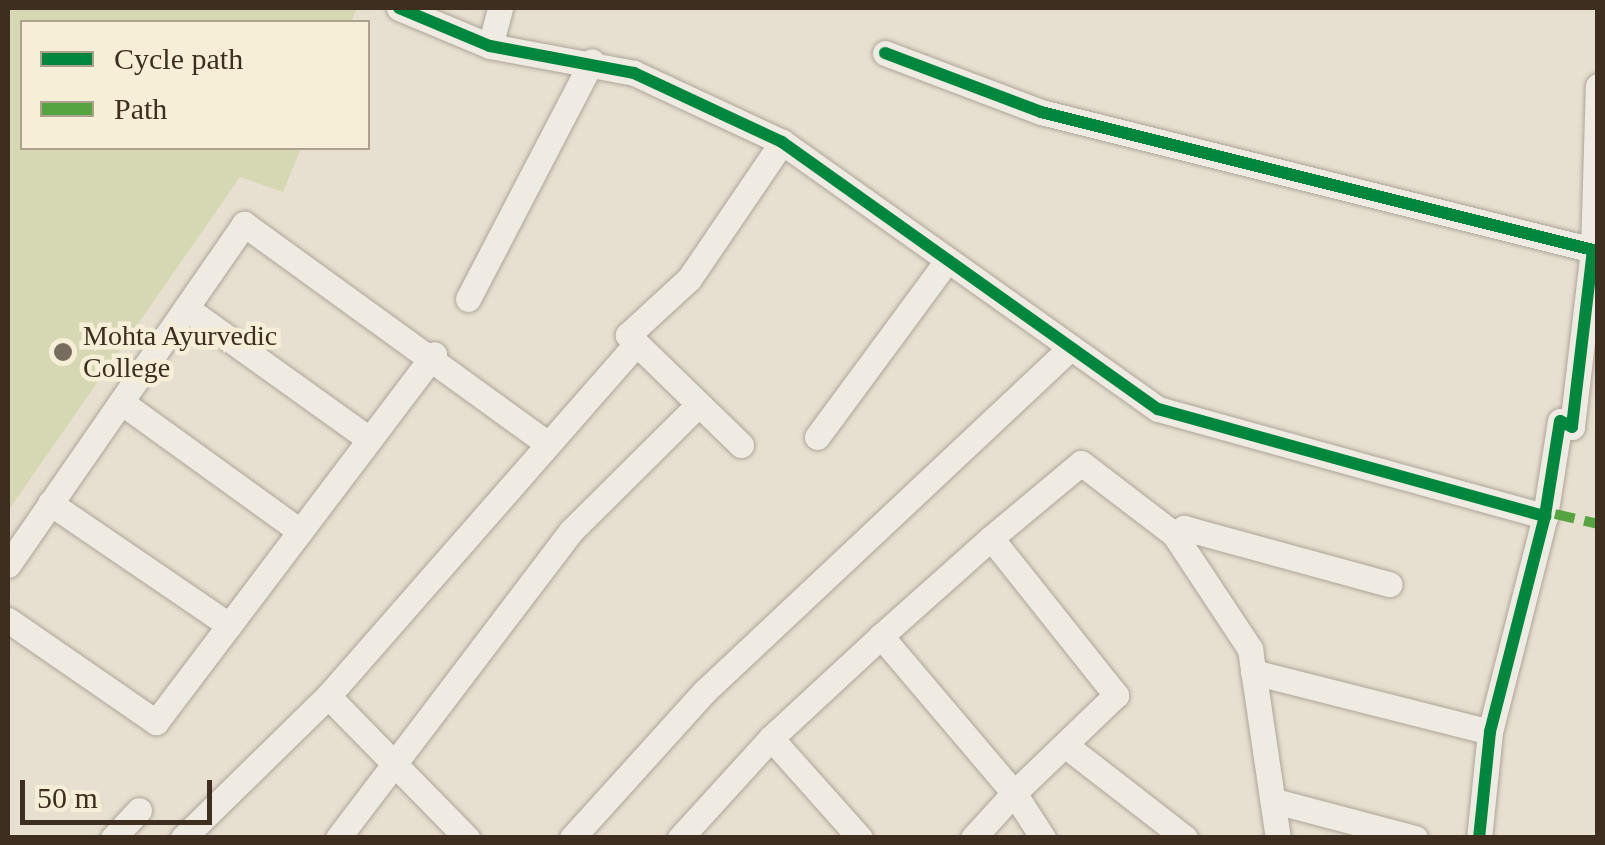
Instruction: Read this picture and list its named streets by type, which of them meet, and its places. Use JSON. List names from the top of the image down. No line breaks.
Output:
{"places":["Mohta Ayurvedic College"],"legend":["Cycle path","Path"],"scale_bar":"50 m"}
